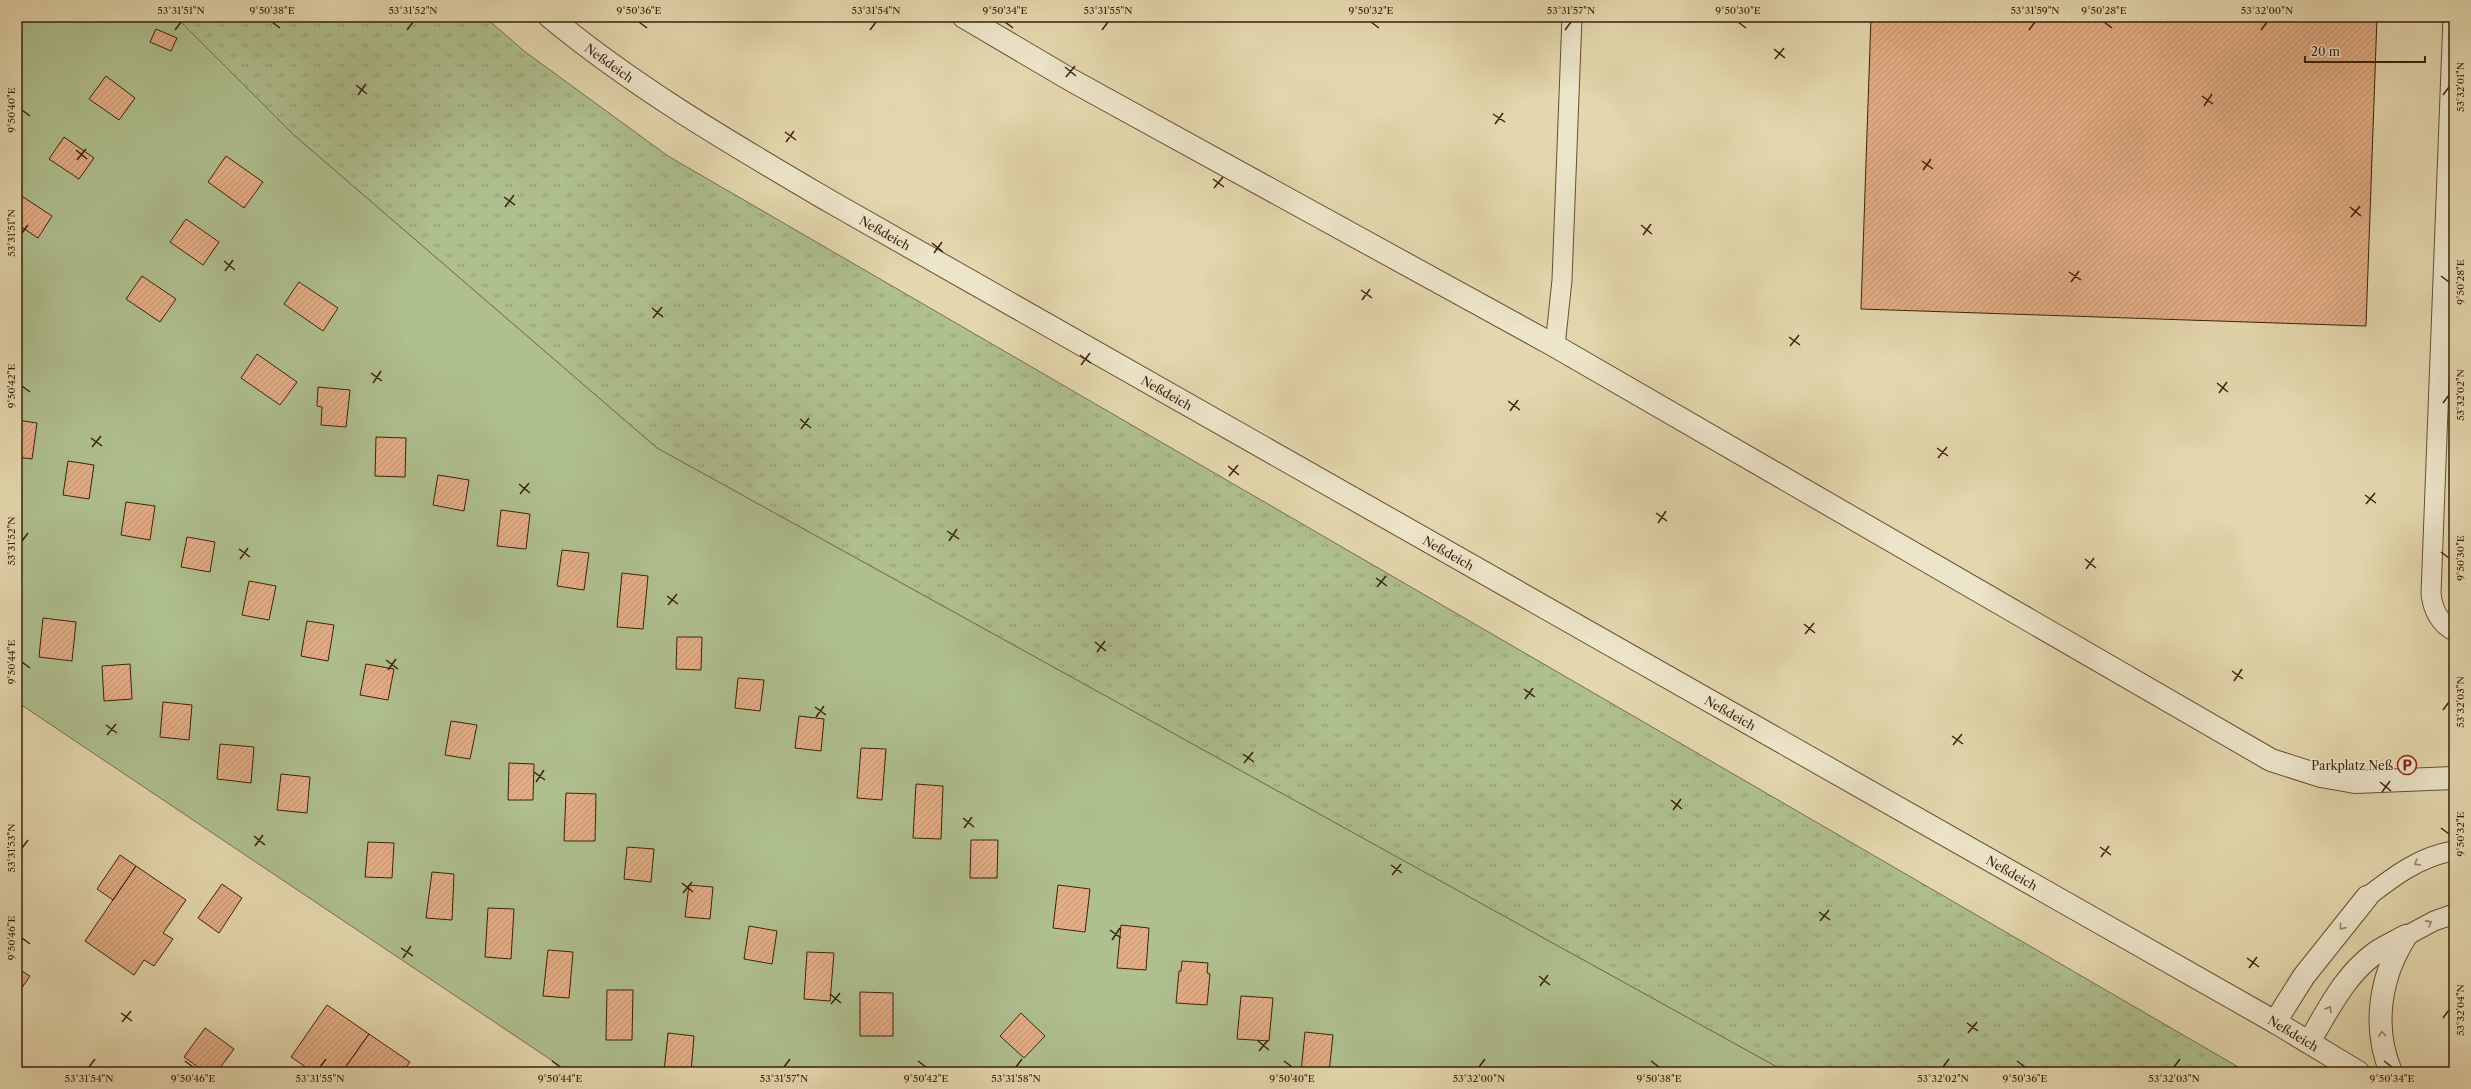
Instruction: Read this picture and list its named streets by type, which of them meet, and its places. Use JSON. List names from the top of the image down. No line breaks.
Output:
{"streets":{"street":["Neßdeich"]},"places":{"parking":["Parkplatz Neß"]},"scale_bar":"20 m","coordinates":["53°31'51\"N","9°50'38\"E","53°31'52\"N","9°50'36\"E","53°31'54\"N","9°50'34\"E","53°31'55\"N","9°50'32\"E","53°31'57\"N","9°50'30\"E","53°31'59\"N","9°50'28\"E","53°32'00\"N","53°32'01\"N","9°50'40\"E","9°50'42\"E","53°32'02\"N","9°50'44\"E","53°32'03\"N","53°31'53\"N","9°50'46\"E","53°32'04\"N","53°31'58\"N"]}
